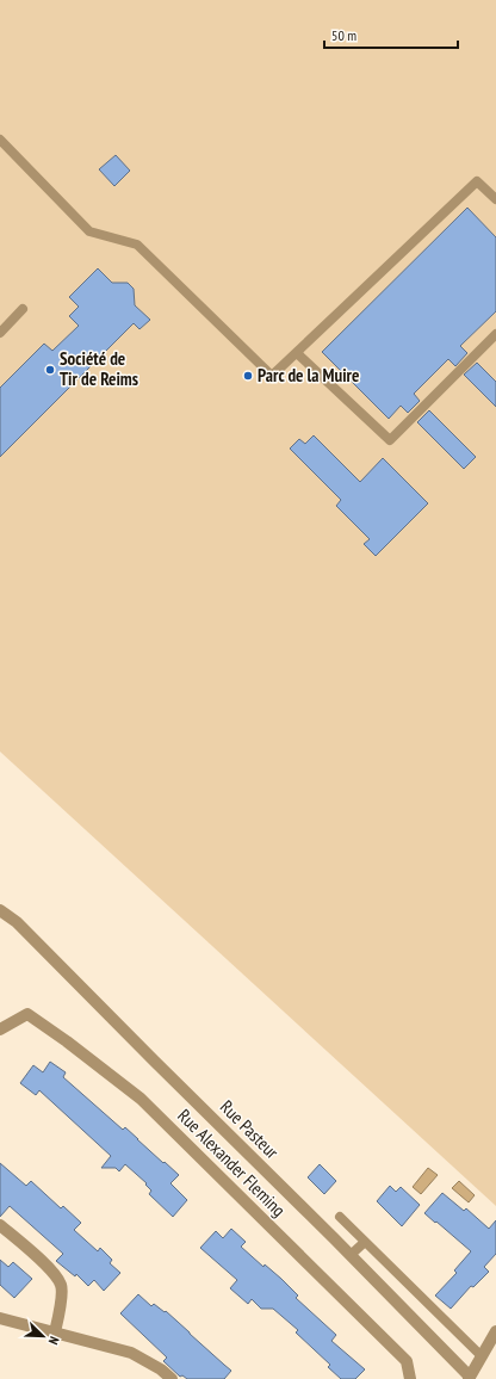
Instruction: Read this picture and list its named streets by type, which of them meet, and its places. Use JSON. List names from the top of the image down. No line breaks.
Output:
{"streets":{"street":["Rue Pasteur","Rue Alexander Fleming"]},"places":["Société de Tir de Reims","Parc de la Muire"],"scale_bar":"50 m","north":"bottom right"}
